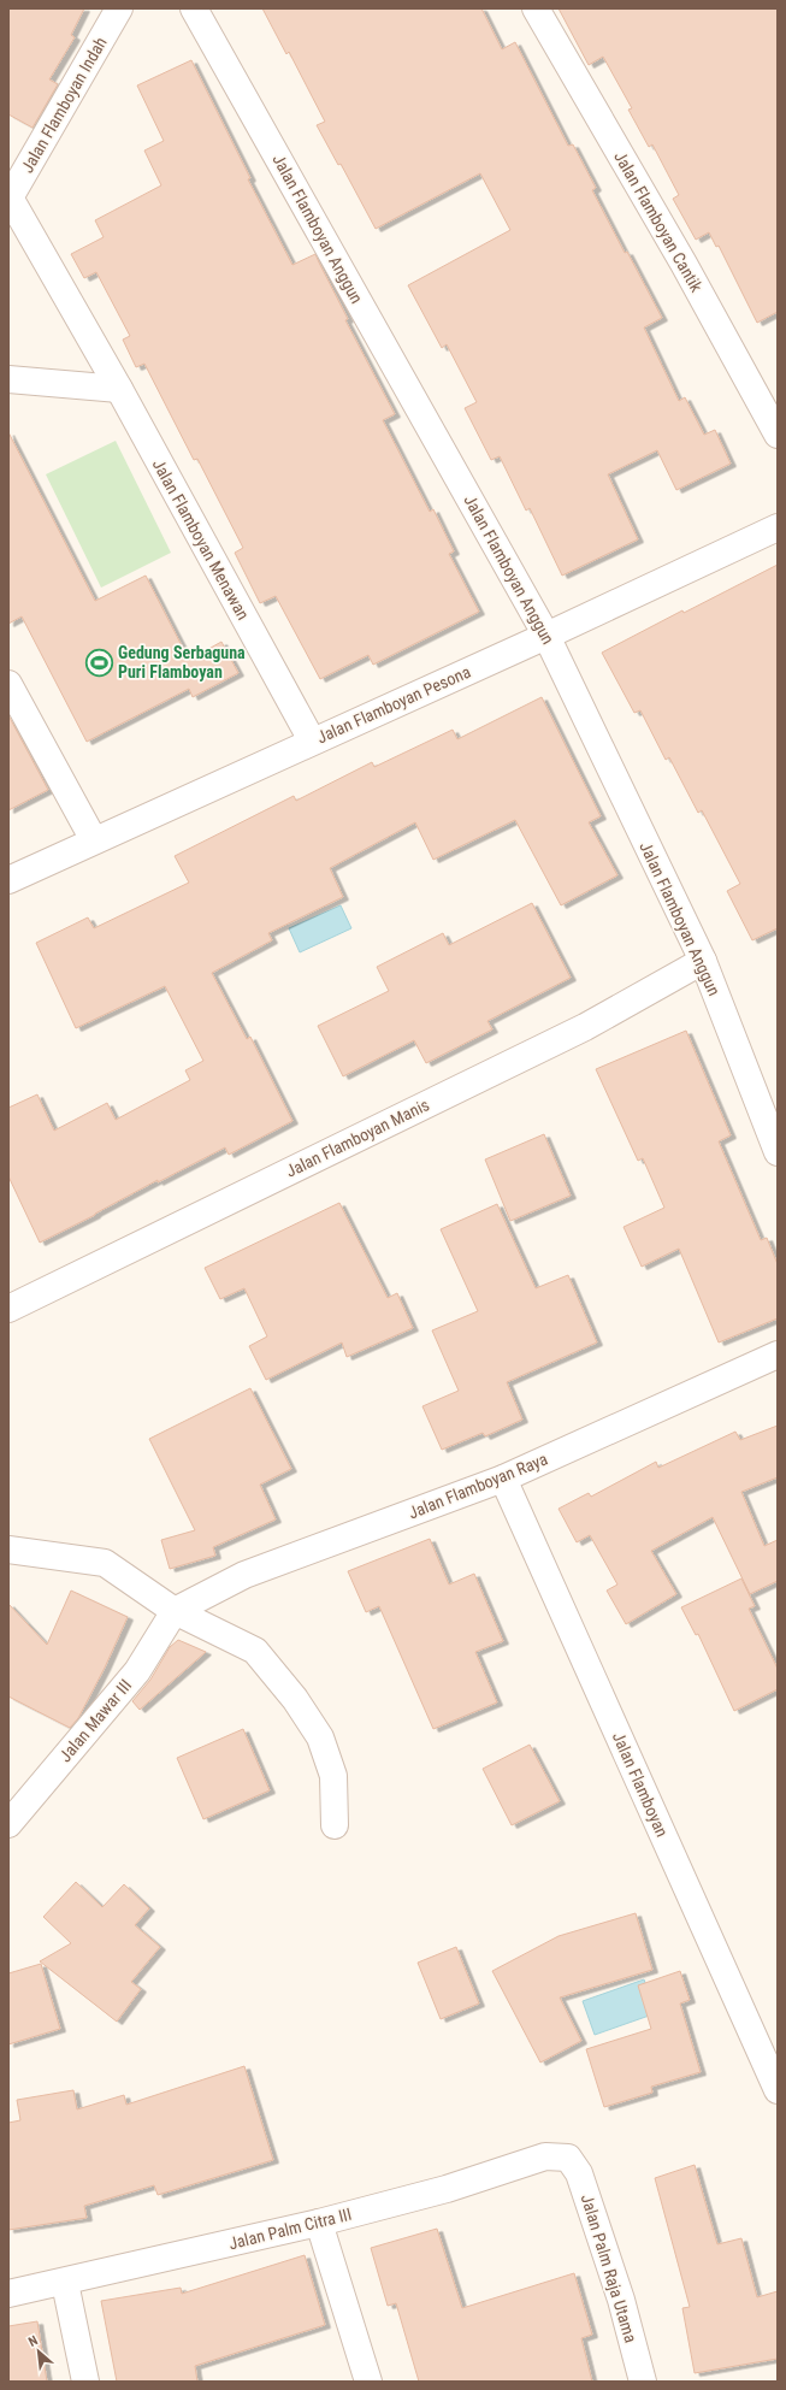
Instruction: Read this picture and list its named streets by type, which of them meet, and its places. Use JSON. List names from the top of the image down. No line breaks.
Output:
{"streets":{"street":["Jalan Flamboyan Indah","Jalan Flamboyan Cantik","Jalan Flamboyan Anggun","Jalan Flamboyan Menawan","Jalan Flamboyan Pesona","Jalan Flamboyan Manis","Jalan Flamboyan Raya","Jalan Mawar III","Jalan Flamboyan","Jalan Palm Citra III","Jalan Palm Raja Utama"]},"crossings":[["Jalan Flamboyan Indah","Jalan Flamboyan Menawan"],["Jalan Flamboyan Anggun","Jalan Flamboyan Pesona"],["Jalan Flamboyan Anggun","Jalan Flamboyan Manis"],["Jalan Flamboyan Menawan","Jalan Flamboyan Pesona"],["Jalan Flamboyan Raya","Jalan Mawar III"],["Jalan Flamboyan Raya","Jalan Flamboyan"],["Jalan Palm Citra III","Jalan Palm Raja Utama"]],"places":{"sports":["Gedung Serbaguna Puri Flamboyan"]},"north":"top left"}
